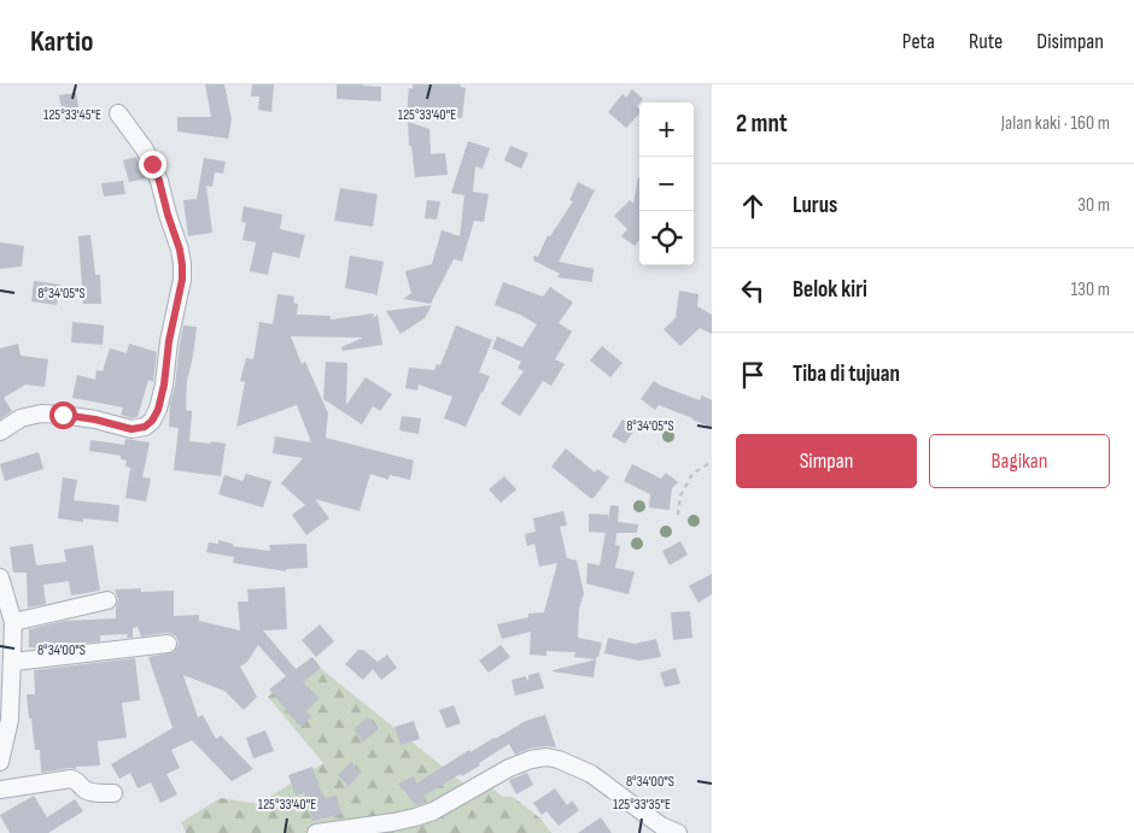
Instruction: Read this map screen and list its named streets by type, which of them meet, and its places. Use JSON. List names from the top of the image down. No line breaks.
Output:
{"page":{"header":"Kartio","nav":["Peta","Rute","Disimpan"],"heading":["2 mnt","Jalan kaki · 160 m"],"map_buttons":["+","−"],"list":[["Lurus","30 m"],["Belok kiri","130 m"],"Tiba di tujuan"],"buttons":["Simpan","Bagikan"]},"coordinates":["125°33'45\"E","125°33'40\"E","8°34'05\"S","8°34'00\"S","125°33'35\"E"]}
